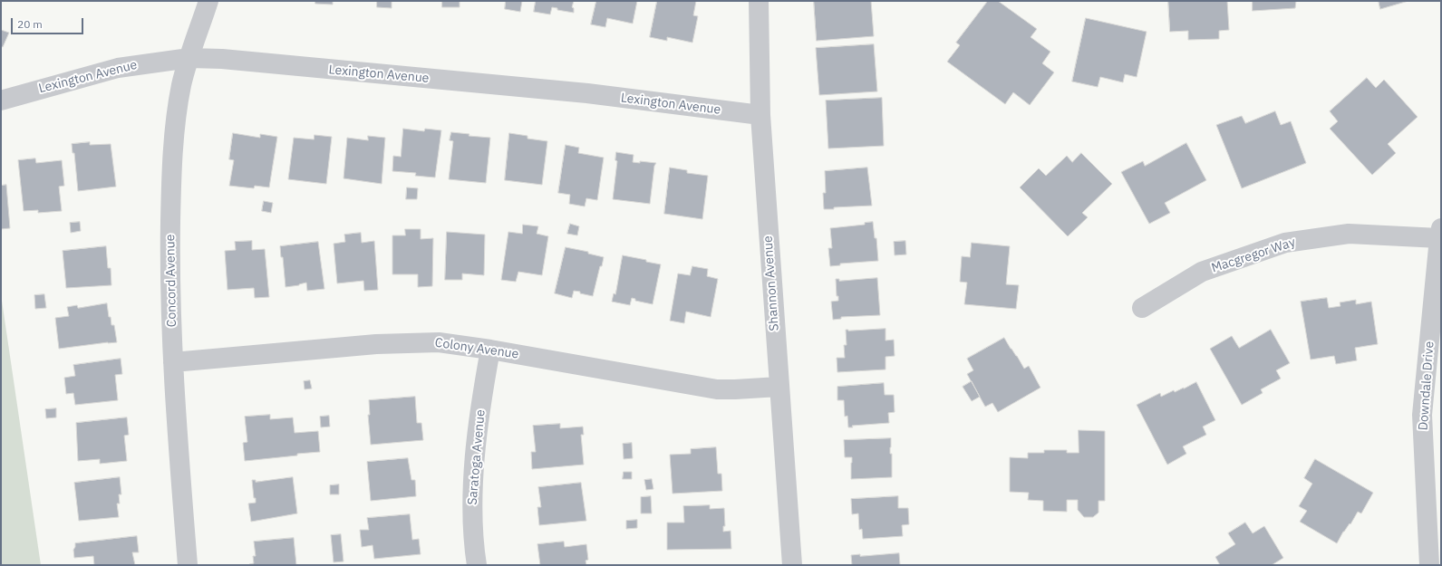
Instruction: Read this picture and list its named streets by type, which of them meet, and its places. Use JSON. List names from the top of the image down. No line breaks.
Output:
{"streets":{"street":["Lexington Avenue","Macgregor Way","Concord Avenue","Shannon Avenue","Colony Avenue","Downdale Drive","Saratoga Avenue"]},"crossings":[["Lexington Avenue","Concord Avenue"],["Lexington Avenue","Shannon Avenue"],["Macgregor Way","Downdale Drive"],["Concord Avenue","Colony Avenue"],["Shannon Avenue","Colony Avenue"],["Colony Avenue","Saratoga Avenue"]],"scale_bar":"20 m"}
